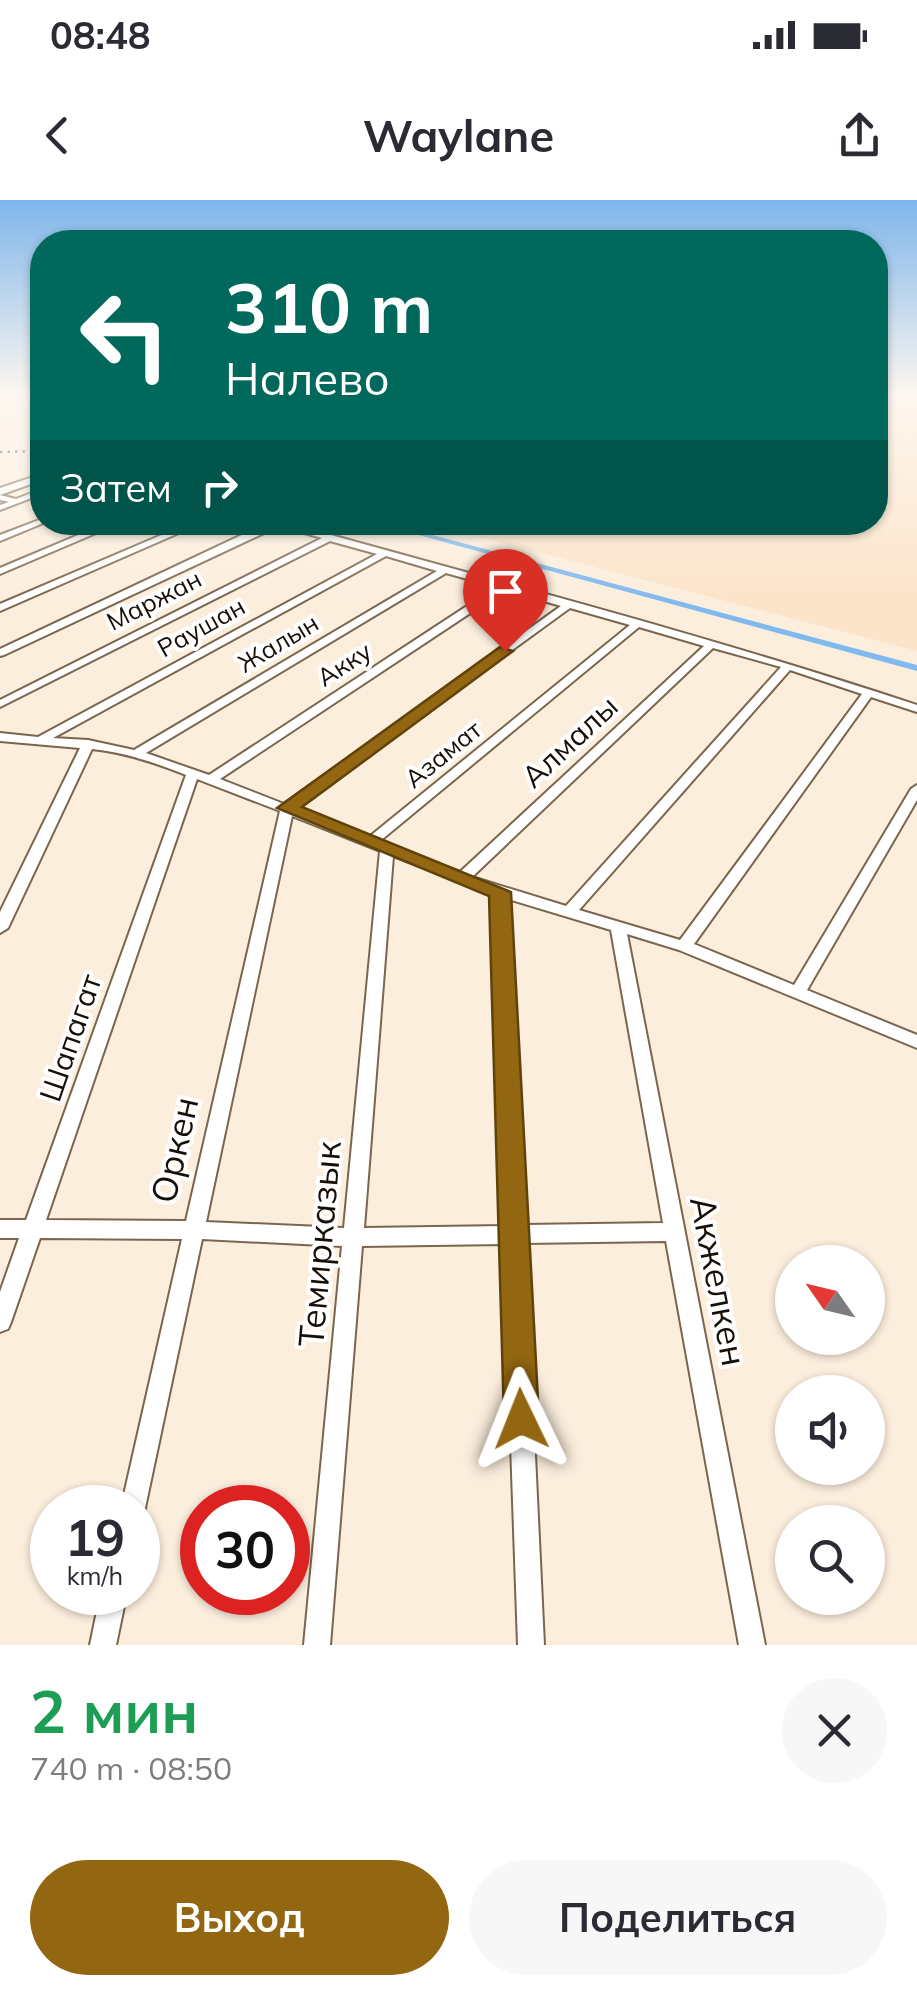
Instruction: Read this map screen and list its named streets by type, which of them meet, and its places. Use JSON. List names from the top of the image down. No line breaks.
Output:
{"streets":{"street":["Маржан","Раушан","Жалын","Акку","Алмалы","Азамат","Шапагат","Оркен","Темирказык","Акжелкен"]},"crossings":[["Акку","Шапагат"],["Азамат","Темирказык"]],"north":"top left","page":{"status":"08:48","header":"Waylane","turn":["310 m","Налево"],"then":"Затем","speed":"19 km/h","limit":"30","heading":["2 мин","740 m · 08:50"],"buttons":["Выход","Поделиться"]}}
